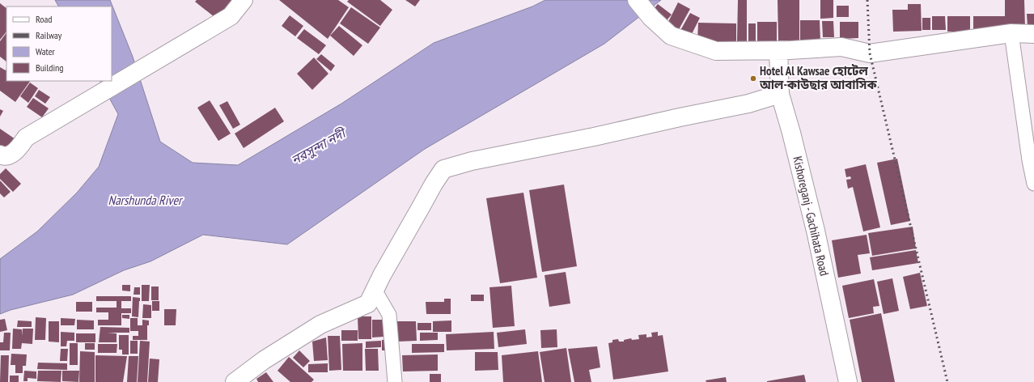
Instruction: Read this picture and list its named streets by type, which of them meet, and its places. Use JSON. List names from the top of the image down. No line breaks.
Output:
{"streets":{"street":["Kishoreganj - Gachihata Road"]},"water":["নরসুন্দা নদী","Narshunda River"],"places":["Hotel Al Kawsae হোটেল আল-কাউছার আবাসিক"],"legend":["Road","Railway","Water","Building"]}
